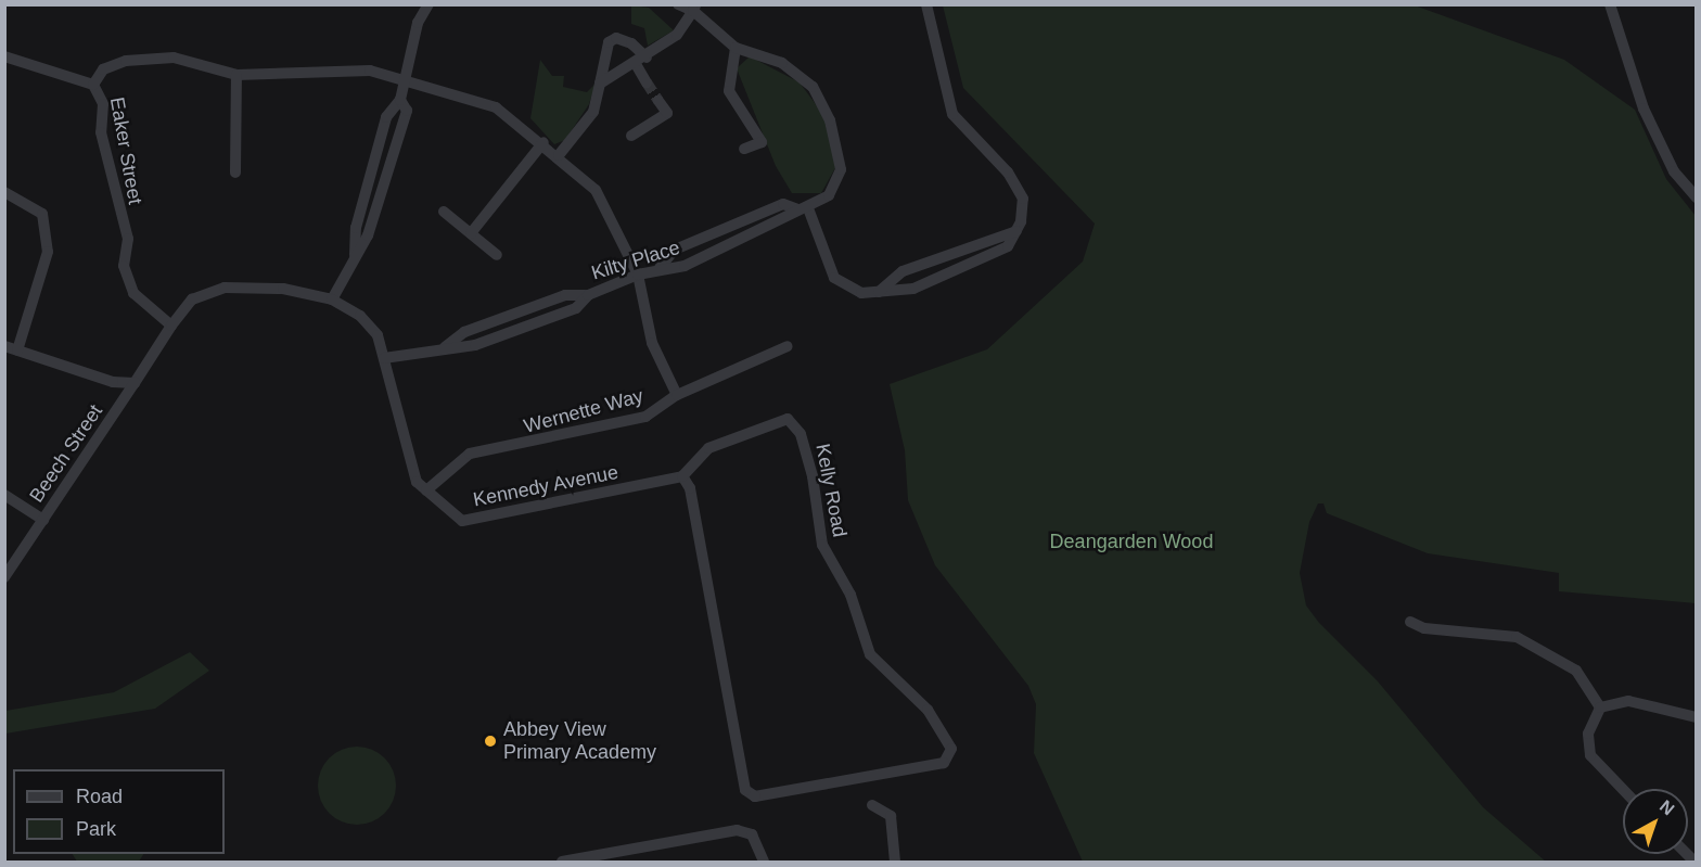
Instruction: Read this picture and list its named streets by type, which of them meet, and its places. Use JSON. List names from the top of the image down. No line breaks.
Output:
{"streets":{"street":["Eaker Street","Kilty Place","Wernette Way","Beech Street","Kennedy Avenue","Kelly Road"]},"crossings":[["Eaker Street","Kennedy Avenue"],["Kilty Place","Kennedy Avenue"],["Wernette Way","Kennedy Avenue"],["Beech Street","Kennedy Avenue"],["Kennedy Avenue","Kelly Road"]],"parks":["Deangarden Wood"],"places":["Abbey View Primary Academy"],"legend":["Road","Park"],"north":"top right"}
